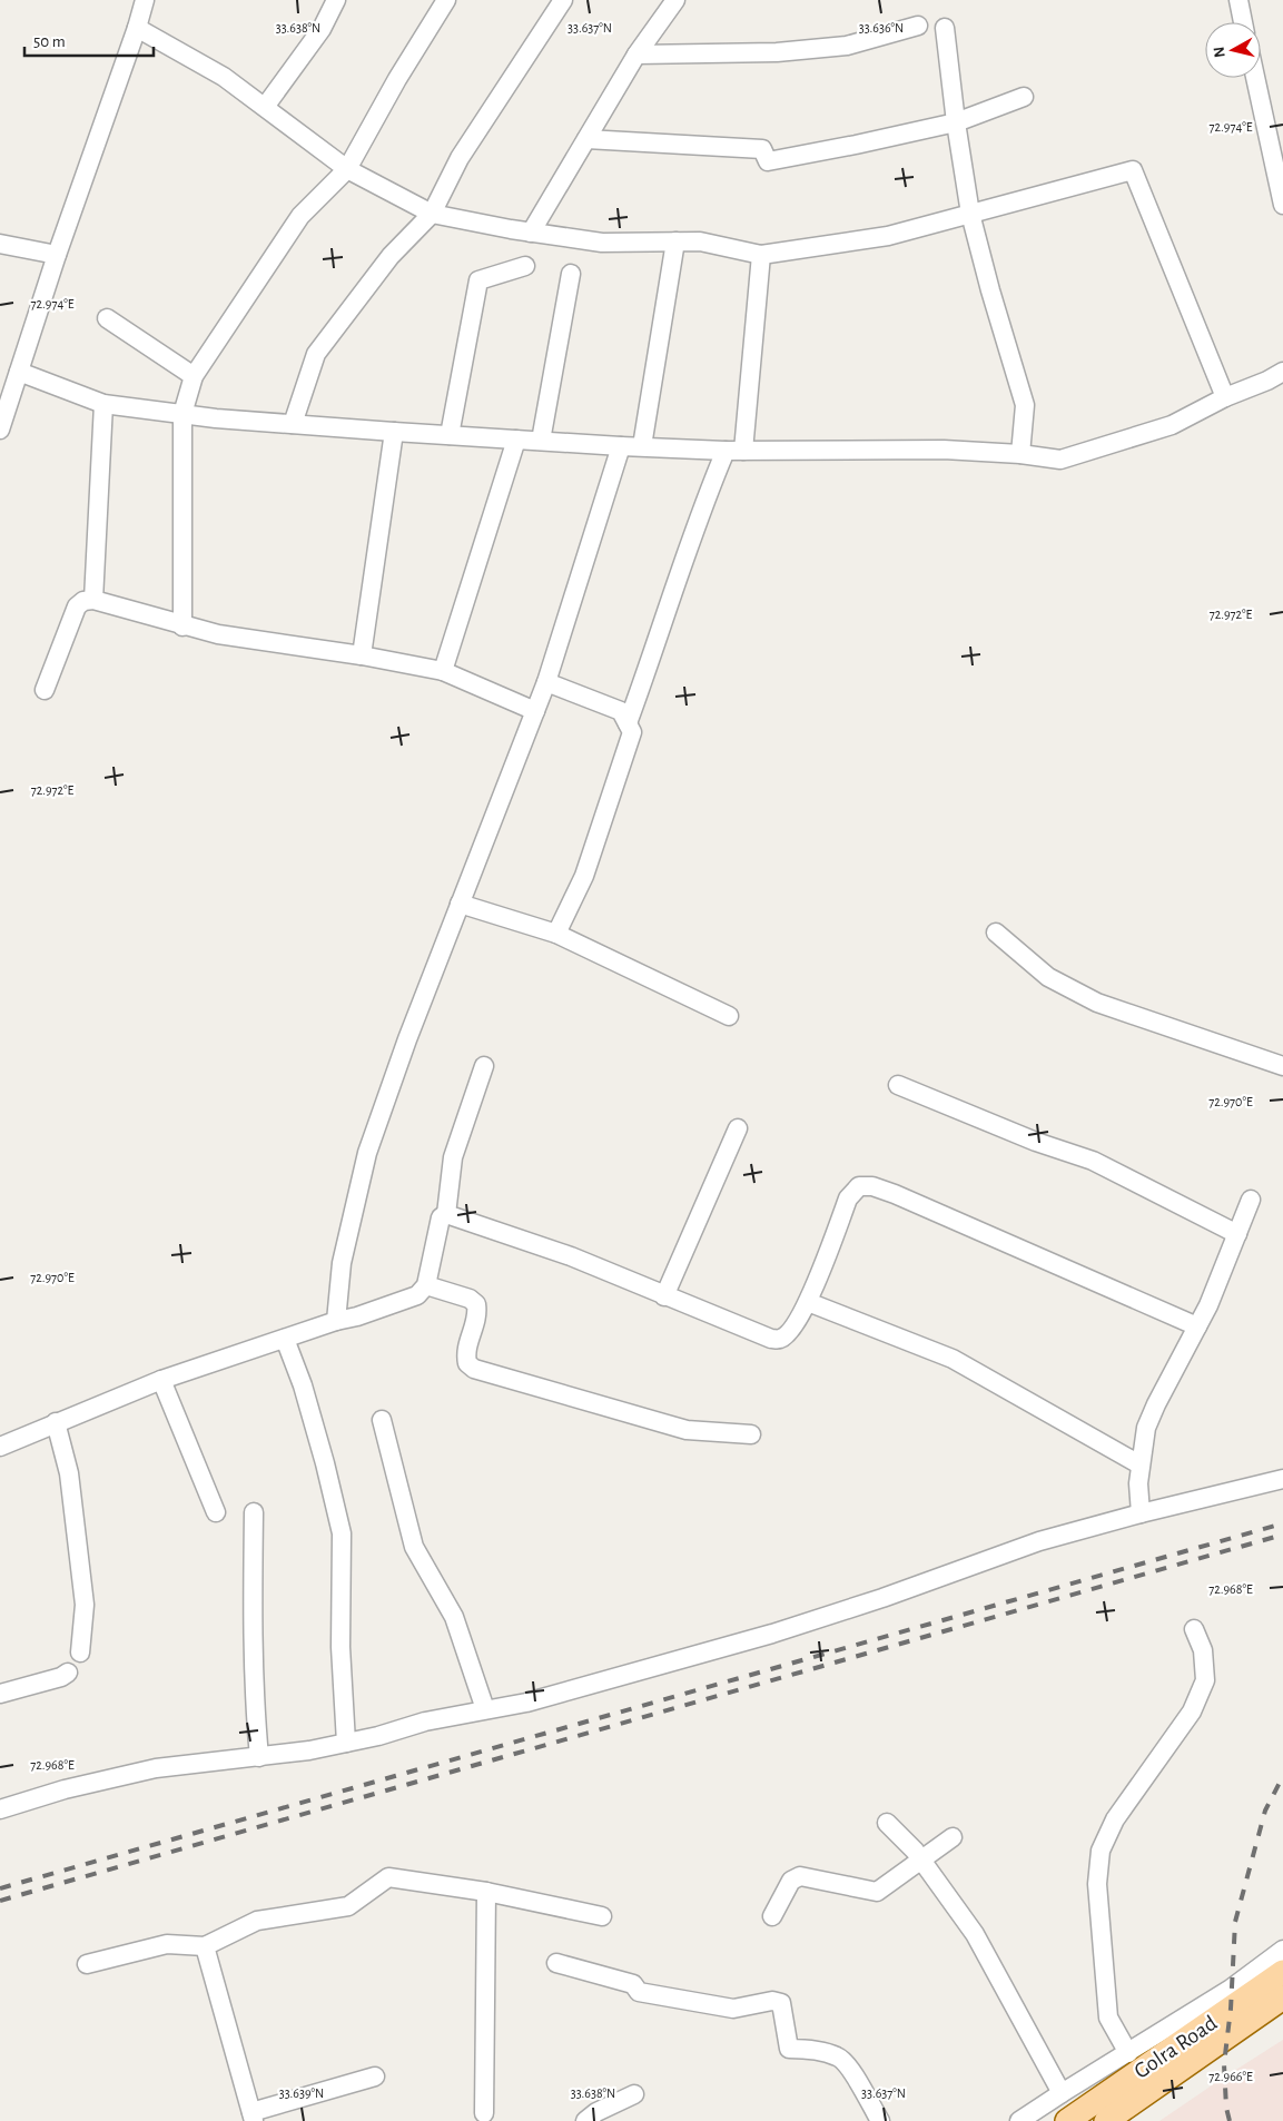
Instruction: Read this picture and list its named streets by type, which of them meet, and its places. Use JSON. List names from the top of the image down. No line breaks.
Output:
{"streets":{"main road":["Golra Road"]},"scale_bar":"50 m","north":"left","coordinates":["33.638°N","33.637°N","33.636°N","72.974°E","72.972°E","72.970°E","72.968°E","72.966°E","33.639°N"]}
